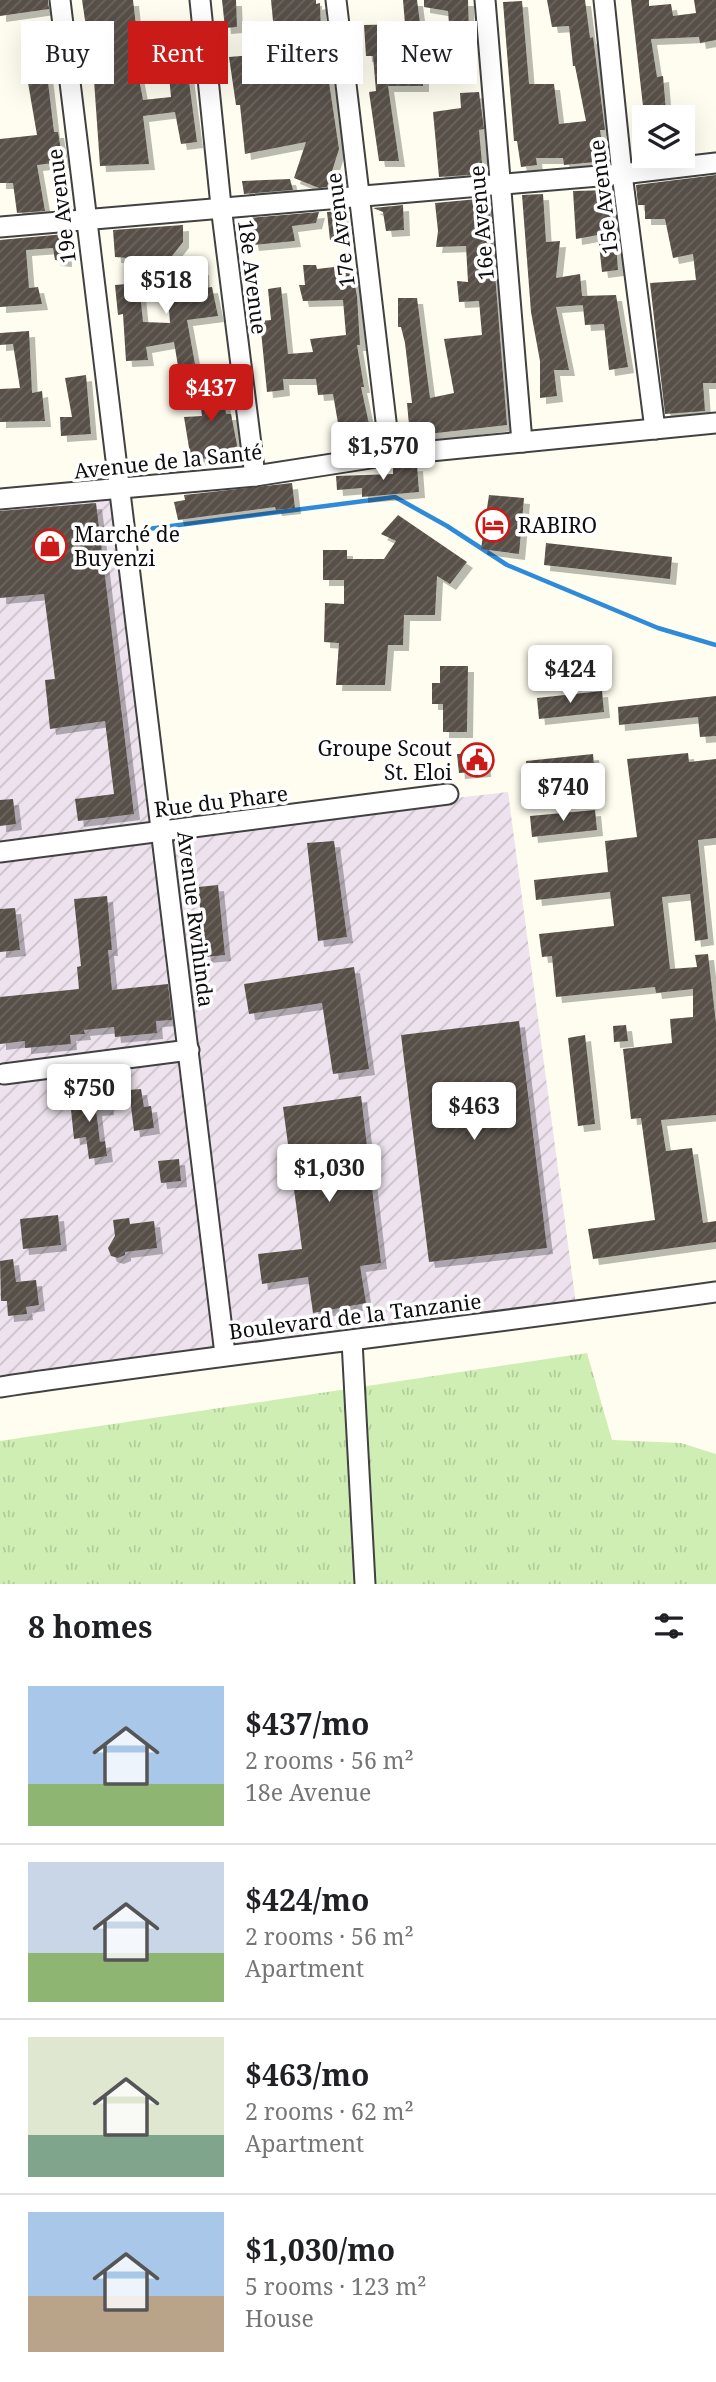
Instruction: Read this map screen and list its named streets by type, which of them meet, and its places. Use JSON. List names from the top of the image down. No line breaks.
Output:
{"streets":{"street":["15e Avenue","19e Avenue","16e Avenue","17e Avenue","18e Avenue","Avenue de la Santé","Rue du Phare","Avenue Rwihinda","Boulevard de la Tanzanie"]},"crossings":[["15e Avenue","Avenue de la Santé"],["19e Avenue","Avenue de la Santé"],["19e Avenue","Avenue Rwihinda"],["16e Avenue","Avenue de la Santé"],["17e Avenue","Avenue de la Santé"],["18e Avenue","Avenue de la Santé"],["Avenue de la Santé","Avenue Rwihinda"],["Rue du Phare","Avenue Rwihinda"],["Avenue Rwihinda","Boulevard de la Tanzanie"]],"places":{"hotel":["RABIRO"],"shop":["Marché de Buyenzi"],"public building":["Groupe Scout St. Eloi"]},"page":{"chip":["Buy","Rent","Filters","New"],"price":["$518","$437","$1,570","$424","$740","$750","$463","$1,030"],"heading":"8 homes","list":[{"name":"$437/mo","note":"2 rooms · 56 m² · 18e Avenue"},{"name":"$424/mo","note":"2 rooms · 56 m² · Apartment"},{"name":"$463/mo","note":"2 rooms · 62 m² · Apartment"},{"name":"$1,030/mo","note":"5 rooms · 123 m² · House"}]}}
